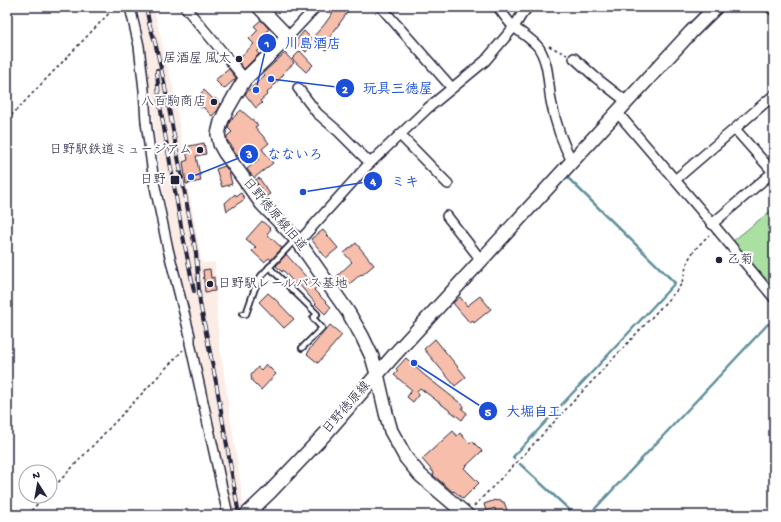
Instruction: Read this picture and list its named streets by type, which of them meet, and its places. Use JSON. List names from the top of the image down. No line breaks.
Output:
{"streets":{"street":["日野徳原線旧道","日野徳原線"]},"crossings":[["日野徳原線旧道","日野徳原線"]],"places":{"other":["居酒屋 風太","玩具三徳屋","川島酒店","八百駒商店","日野駅鉄道ミュージアム","なないろ","ミキ","乙菊","日野駅レールバス基地","大堀自工"],"transit":["日野"]},"north":"top"}
